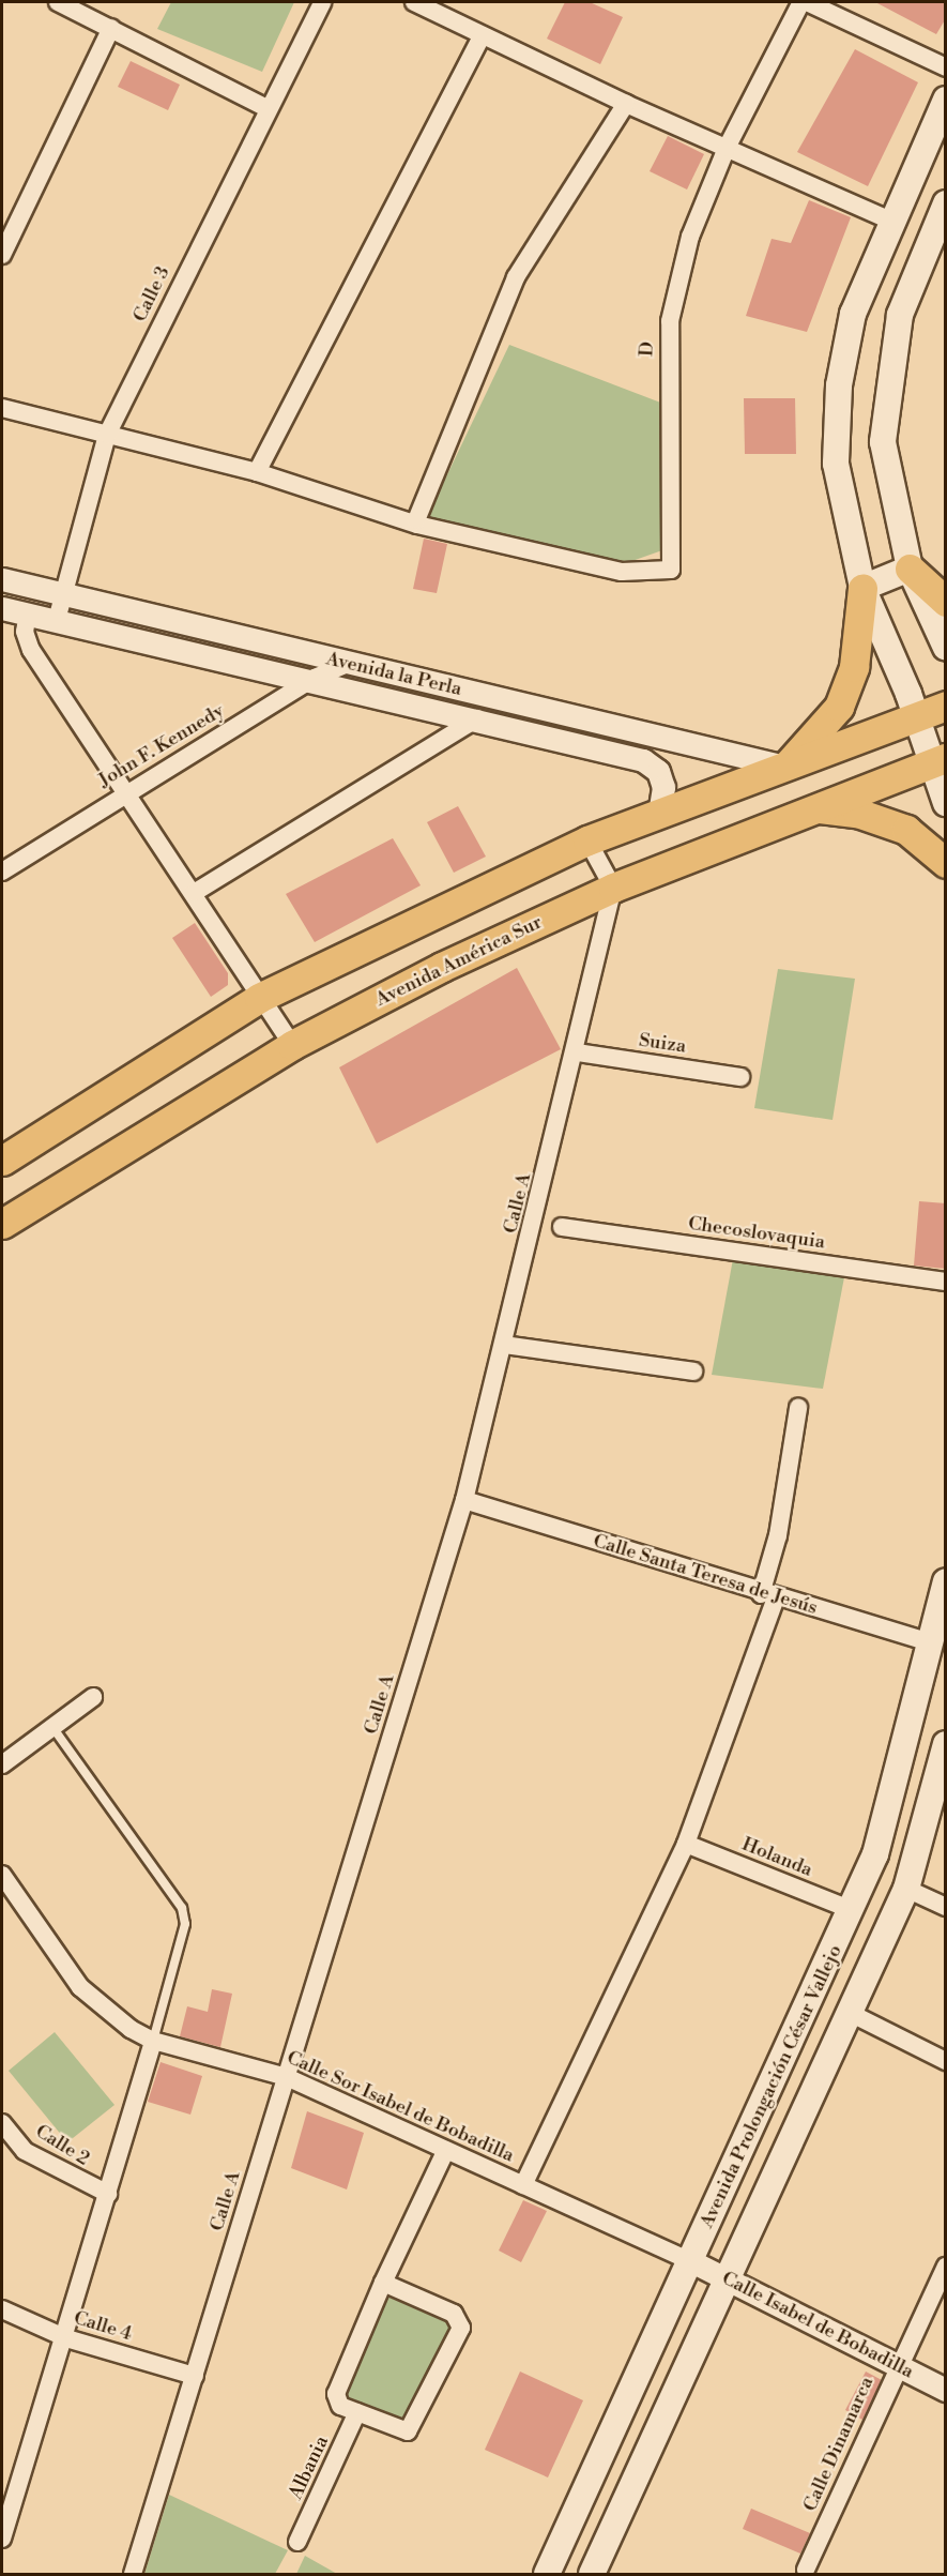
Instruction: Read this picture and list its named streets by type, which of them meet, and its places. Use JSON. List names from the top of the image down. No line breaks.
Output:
{"streets":{"main road":["Avenida América Sur","Avenida Prolongación César Vallejo"],"street":["Calle 3","D","Avenida la Perla","John F. Kennedy","Suiza","Calle A","Checoslovaquia","Calle Santa Teresa de Jesús","Holanda","Calle Sor Isabel de Bobadilla","Calle 2","Calle Isabel de Bobadilla","Calle 4","Calle Dinamarca","Albania"]},"crossings":[["Calle 3","Avenida la Perla"],["Avenida la Perla","John F. Kennedy"],["Avenida América Sur","Calle A"],["Suiza","Calle A"],["Calle A","Calle Santa Teresa de Jesús"],["Calle A","Calle Sor Isabel de Bobadilla"],["Calle A","Calle 4"],["Calle Santa Teresa de Jesús","Avenida Prolongación César Vallejo"],["Holanda","Avenida Prolongación César Vallejo"],["Avenida Prolongación César Vallejo","Calle Sor Isabel de Bobadilla"],["Avenida Prolongación César Vallejo","Calle Isabel de Bobadilla"],["Calle Sor Isabel de Bobadilla","Calle Isabel de Bobadilla"],["Calle Isabel de Bobadilla","Calle Dinamarca"]]}
